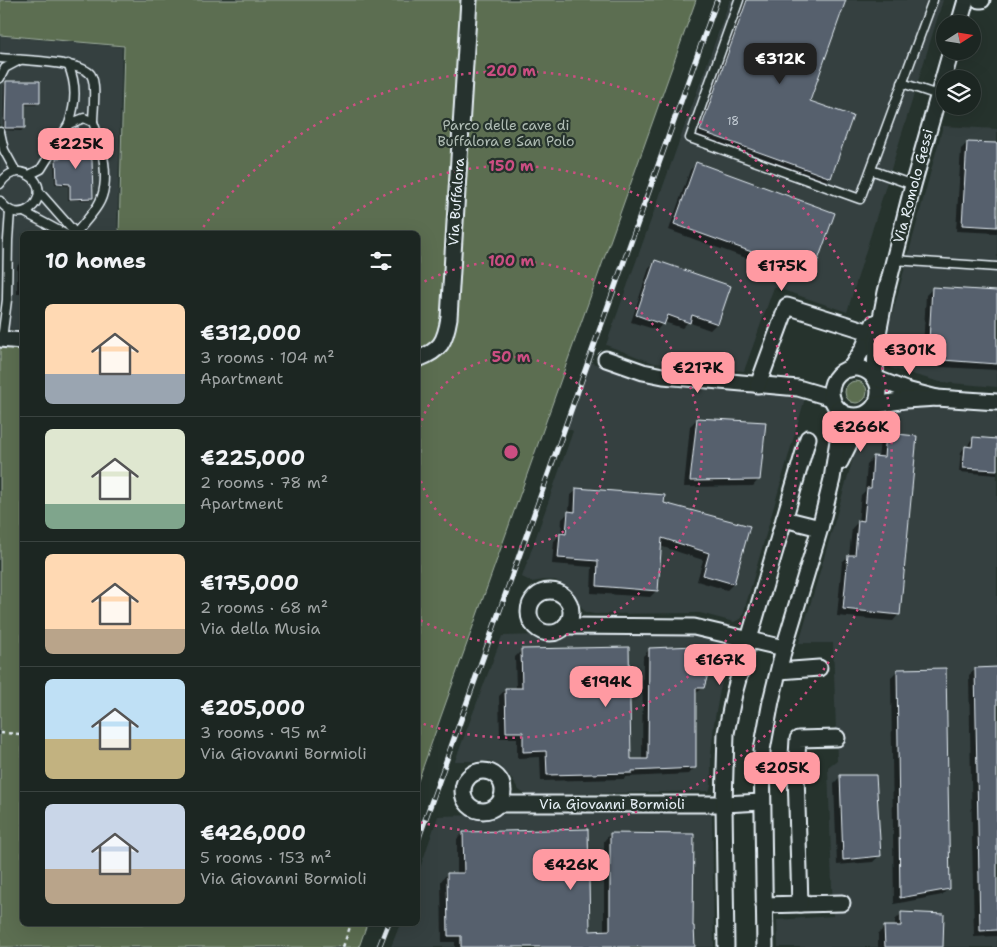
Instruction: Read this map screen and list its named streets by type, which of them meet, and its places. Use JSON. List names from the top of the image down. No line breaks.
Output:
{"streets":{"street":["Via Romolo Gessi","Via Buffalora","Via Giovanni Bormioli"]},"parks":["Parco delle cave di Buffalora e San Polo"],"house_numbers":["18"],"north":"right","page":{"price":["€312K","€225K","€175K","€301K","€217K","€266K","€167K","€194K","€205K","€426K"],"heading":"10 homes","list":[{"name":"€312,000","note":"3 rooms · 104 m² · Apartment"},{"name":"€225,000","note":"2 rooms · 78 m² · Apartment"},{"name":"€175,000","note":"2 rooms · 68 m² · Via della Musia"},{"name":"€205,000","note":"3 rooms · 95 m² · Via Giovanni Bormioli"},{"name":"€426,000","note":"5 rooms · 153 m² · Via Giovanni Bormioli"}]},"rings":["200 m","150 m","100 m","50 m"]}
